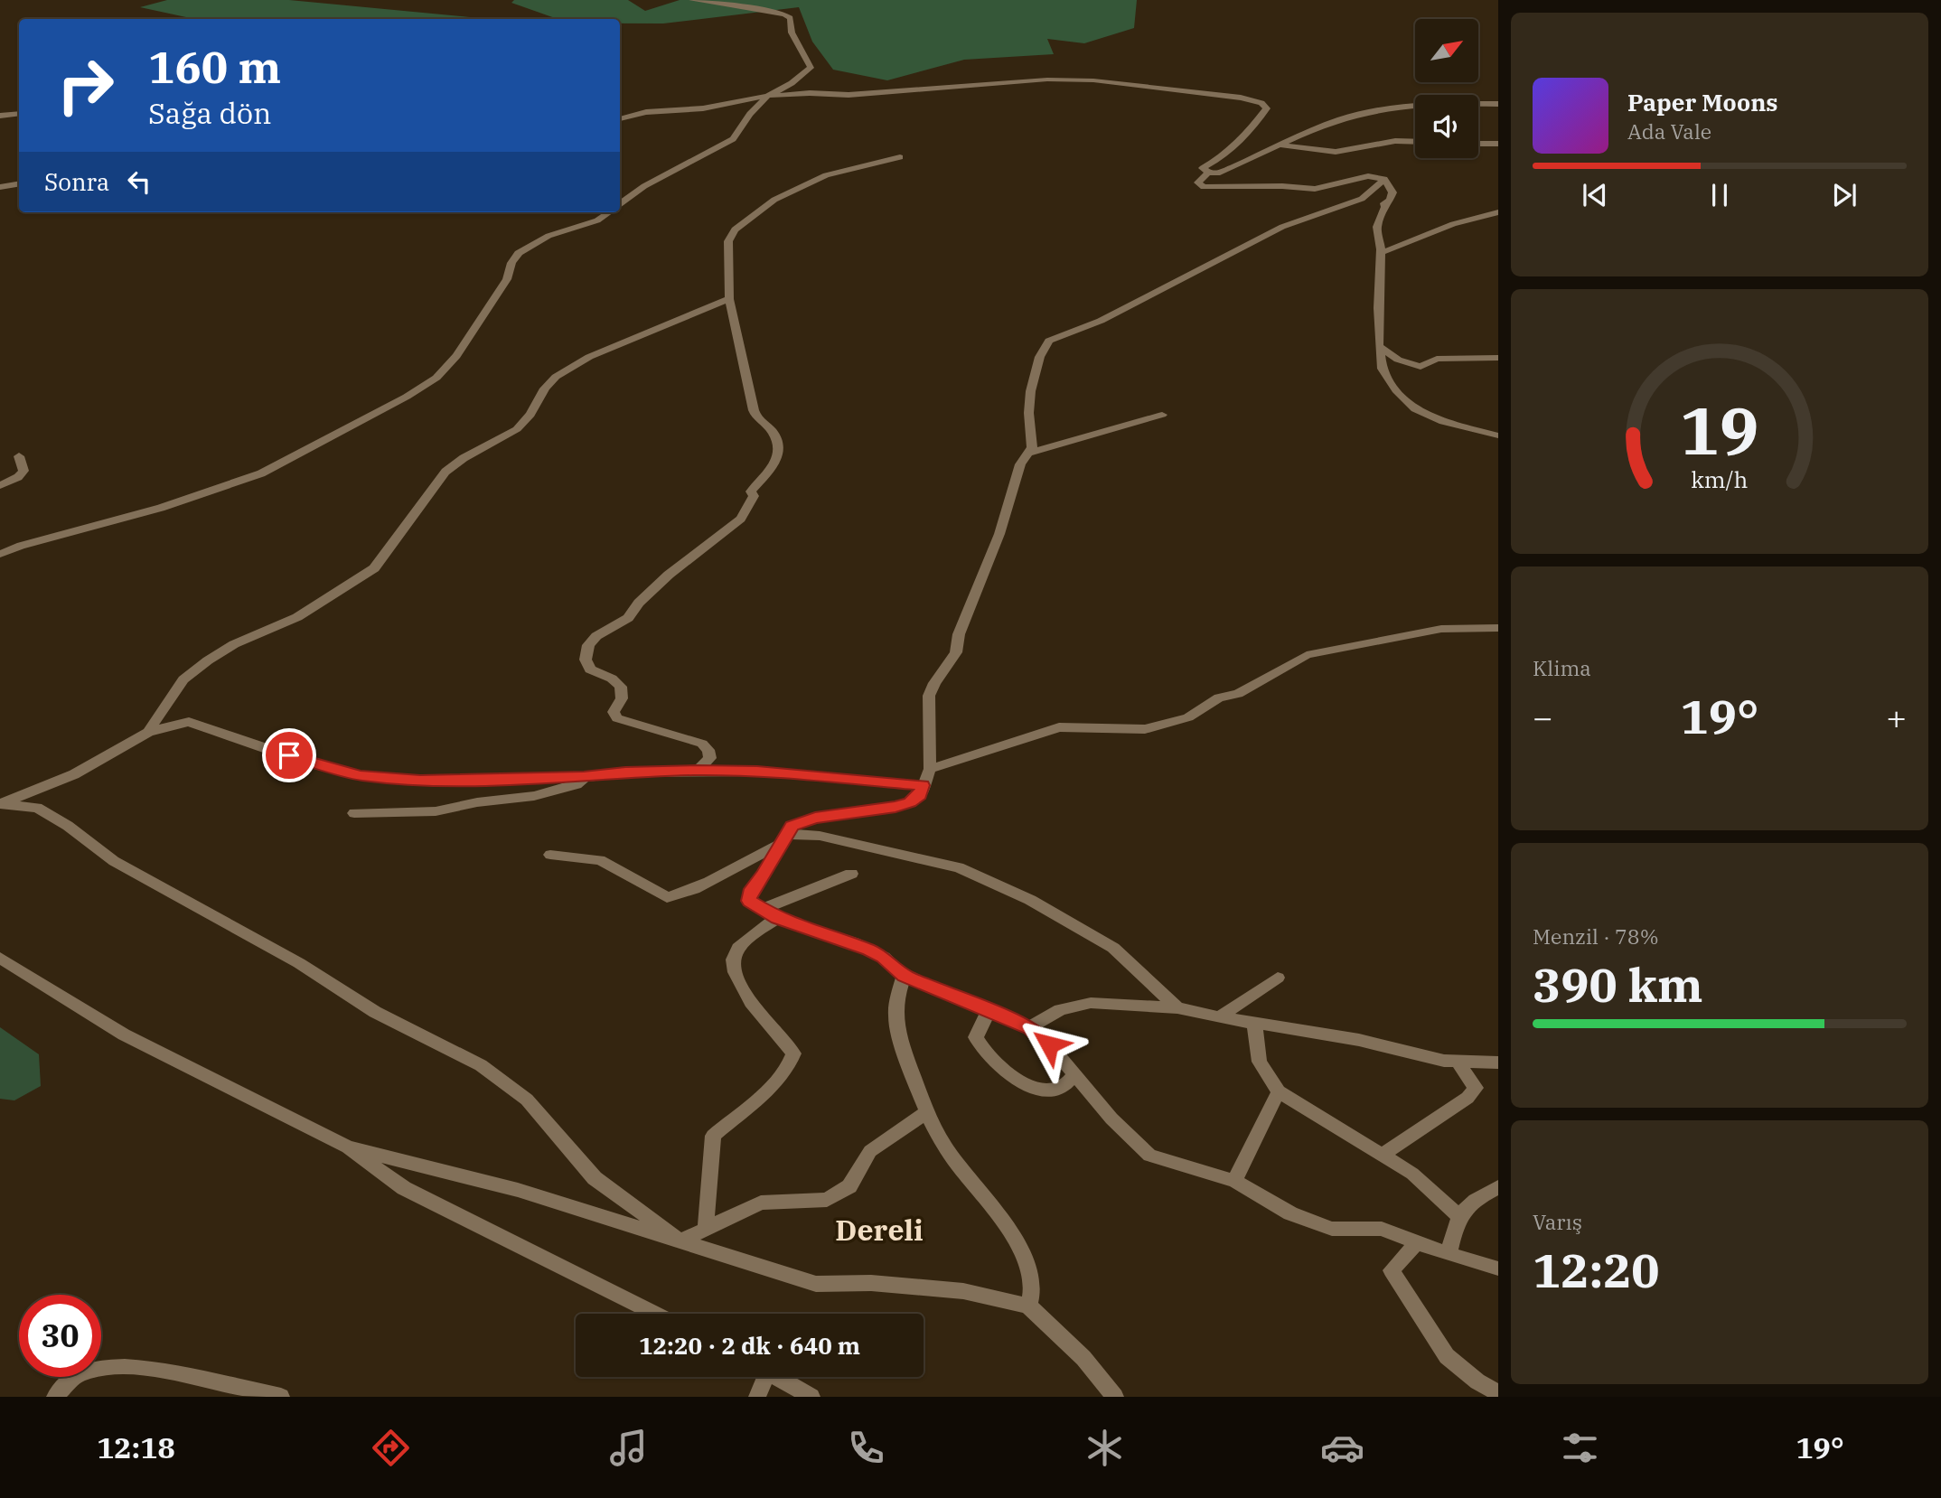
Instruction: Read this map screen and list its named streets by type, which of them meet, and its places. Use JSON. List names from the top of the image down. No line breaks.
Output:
{"districts":["Dereli"],"north":"top right","page":{"turn":["160 m","Sağa dön"],"song":["Paper Moons","Ada Vale"],"then":"Sonra","tile":["Klima",["Menzil · 78%","390 km"],["Varış","12:20"]],"heat":["−","19°","+"],"limit":"30","trip":"12:20 · 2 dk · 640 m","tabs":["12:18","19°"],"gauge":["19","km/h"]}}
